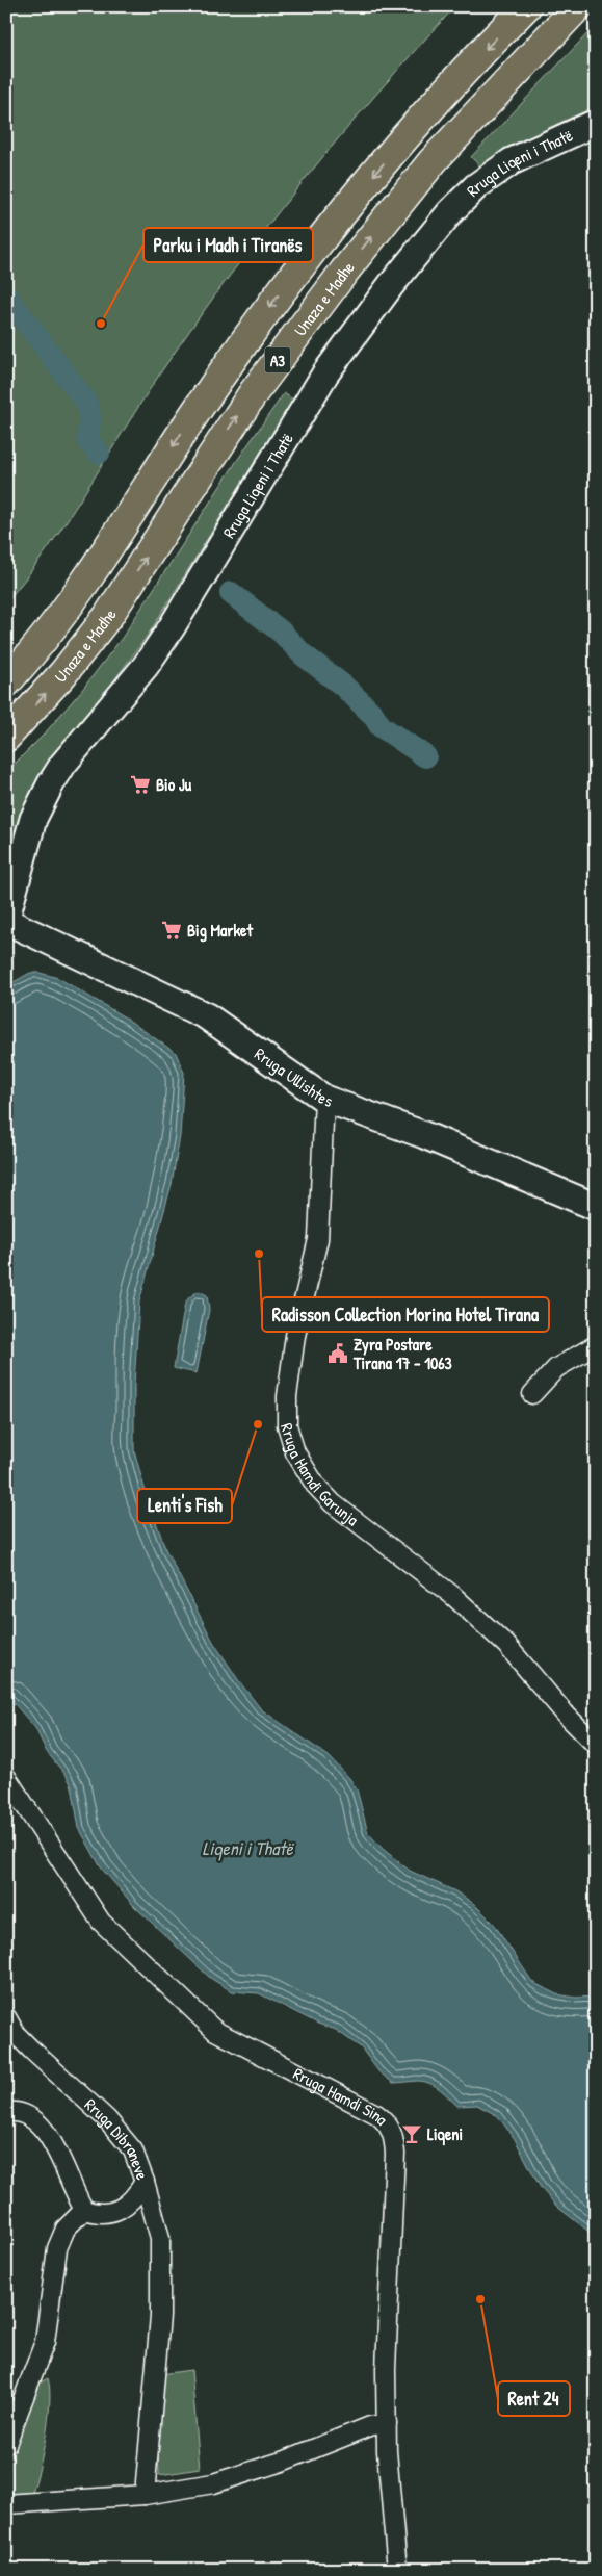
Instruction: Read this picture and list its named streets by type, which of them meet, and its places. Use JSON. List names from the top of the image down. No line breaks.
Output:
{"streets":{"highway":["Unaza e Madhe","A3"],"street":["Rruga Liqeni i Thatë","Rruga Ullishtes","Rruga Hamdi Garunja","Rruga Hamdi Sina","Rruga Dibraneve"]},"crossings":[["Rruga Liqeni i Thatë","Rruga Ullishtes"],["Rruga Ullishtes","Rruga Hamdi Garunja"]],"water":["Liqeni i Thatë"],"places":{"other":["Parku i Madh i Tiranës","Radisson Collection Morina Hotel Tirana","Lenti's Fish","Rent 24"],"supermarket":["Bio Ju","Big Market"],"public building":["Zyra Postare Tirana 17 - 1063"],"bar":["Liqeni"]}}
